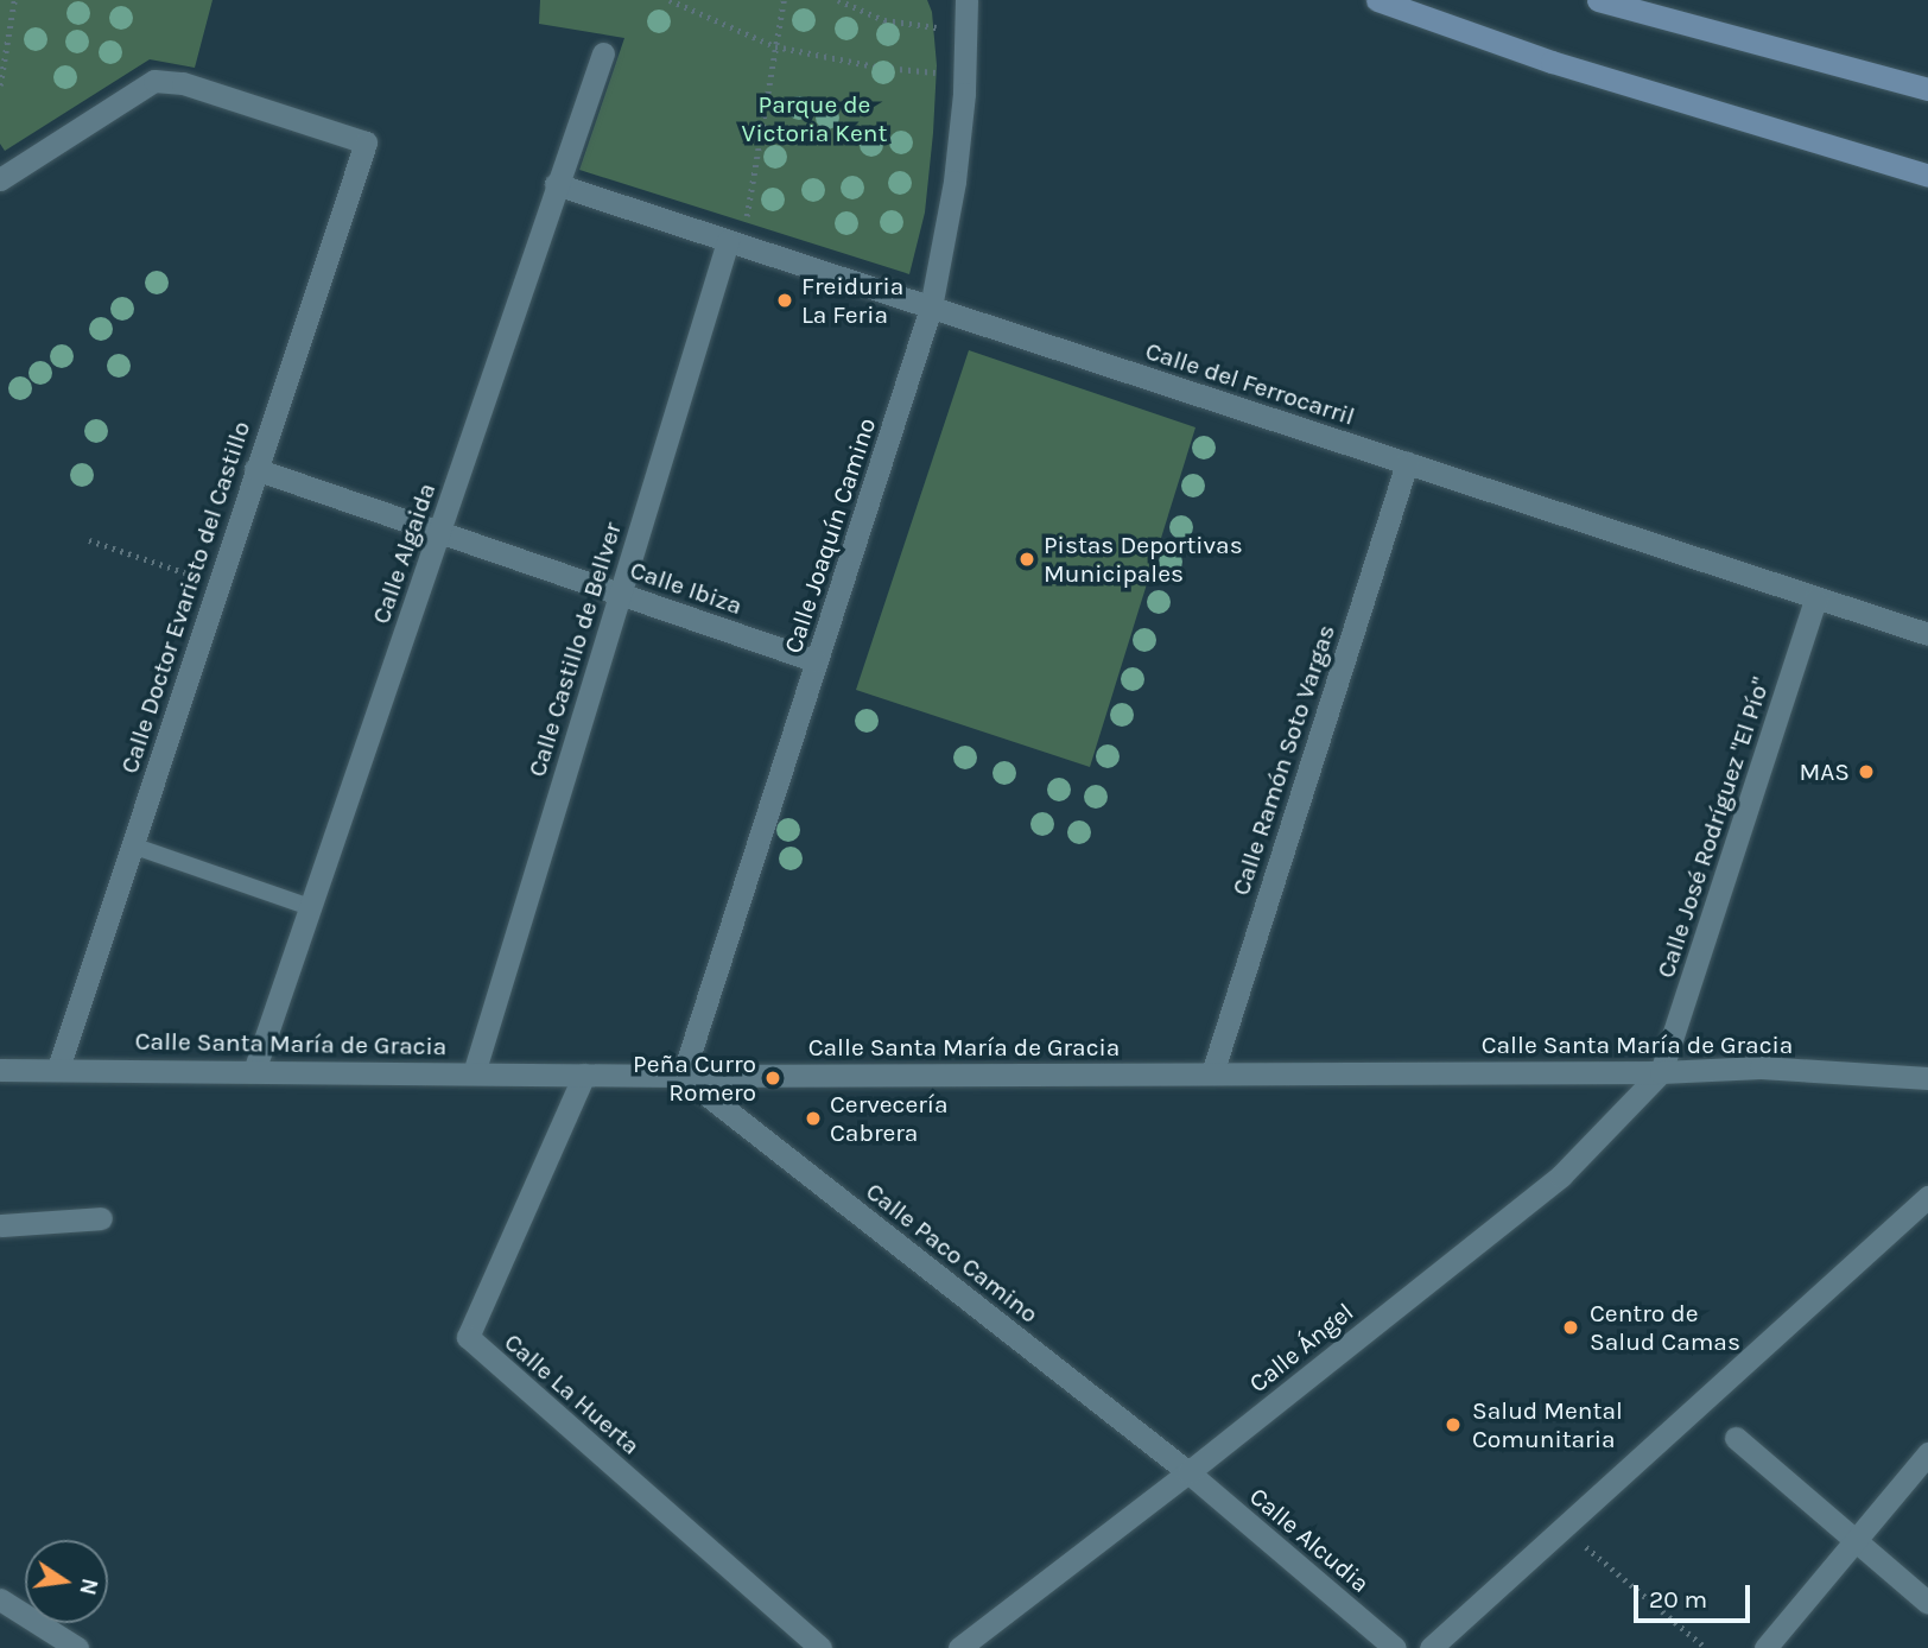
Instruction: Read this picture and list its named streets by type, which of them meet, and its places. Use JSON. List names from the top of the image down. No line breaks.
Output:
{"streets":{"street":["Calle del Ferrocarril","Calle Joaquín Camino","Calle Algaida","Calle Ibiza","Calle Doctor Evaristo del Castillo","Calle Castillo de Bellver","Calle Ramón Soto Vargas","Calle José Rodríguez \"El Pío\"","Calle Santa María de Gracia","Calle Paco Camino","Calle Ángel","Calle La Huerta","Calle Alcudia"]},"crossings":[["Calle del Ferrocarril","Calle Joaquín Camino"],["Calle del Ferrocarril","Calle Algaida"],["Calle del Ferrocarril","Calle Castillo de Bellver"],["Calle del Ferrocarril","Calle Ramón Soto Vargas"],["Calle del Ferrocarril","Calle José Rodríguez \"El Pío\""],["Calle Joaquín Camino","Calle Ibiza"],["Calle Joaquín Camino","Calle Santa María de Gracia"],["Calle Joaquín Camino","Calle Paco Camino"],["Calle Algaida","Calle Ibiza"],["Calle Algaida","Calle Santa María de Gracia"],["Calle Ibiza","Calle Doctor Evaristo del Castillo"],["Calle Ibiza","Calle Castillo de Bellver"],["Calle Doctor Evaristo del Castillo","Calle Santa María de Gracia"],["Calle Castillo de Bellver","Calle Santa María de Gracia"],["Calle Ramón Soto Vargas","Calle Santa María de Gracia"],["Calle José Rodríguez \"El Pío\"","Calle Santa María de Gracia"],["Calle José Rodríguez \"El Pío\"","Calle Ángel"],["Calle Santa María de Gracia","Calle Paco Camino"],["Calle Santa María de Gracia","Calle Ángel"],["Calle Santa María de Gracia","Calle La Huerta"],["Calle Paco Camino","Calle Ángel"],["Calle Paco Camino","Calle Alcudia"],["Calle Ángel","Calle Alcudia"]],"parks":["Parque de Victoria Kent"],"places":["Freiduria La Feria","Pistas Deportivas Municipales","MAS","Peña Curro Romero","Cervecería Cabrera","Centro de Salud Camas","Salud Mental Comunitaria"],"scale_bar":"20 m","north":"right"}
